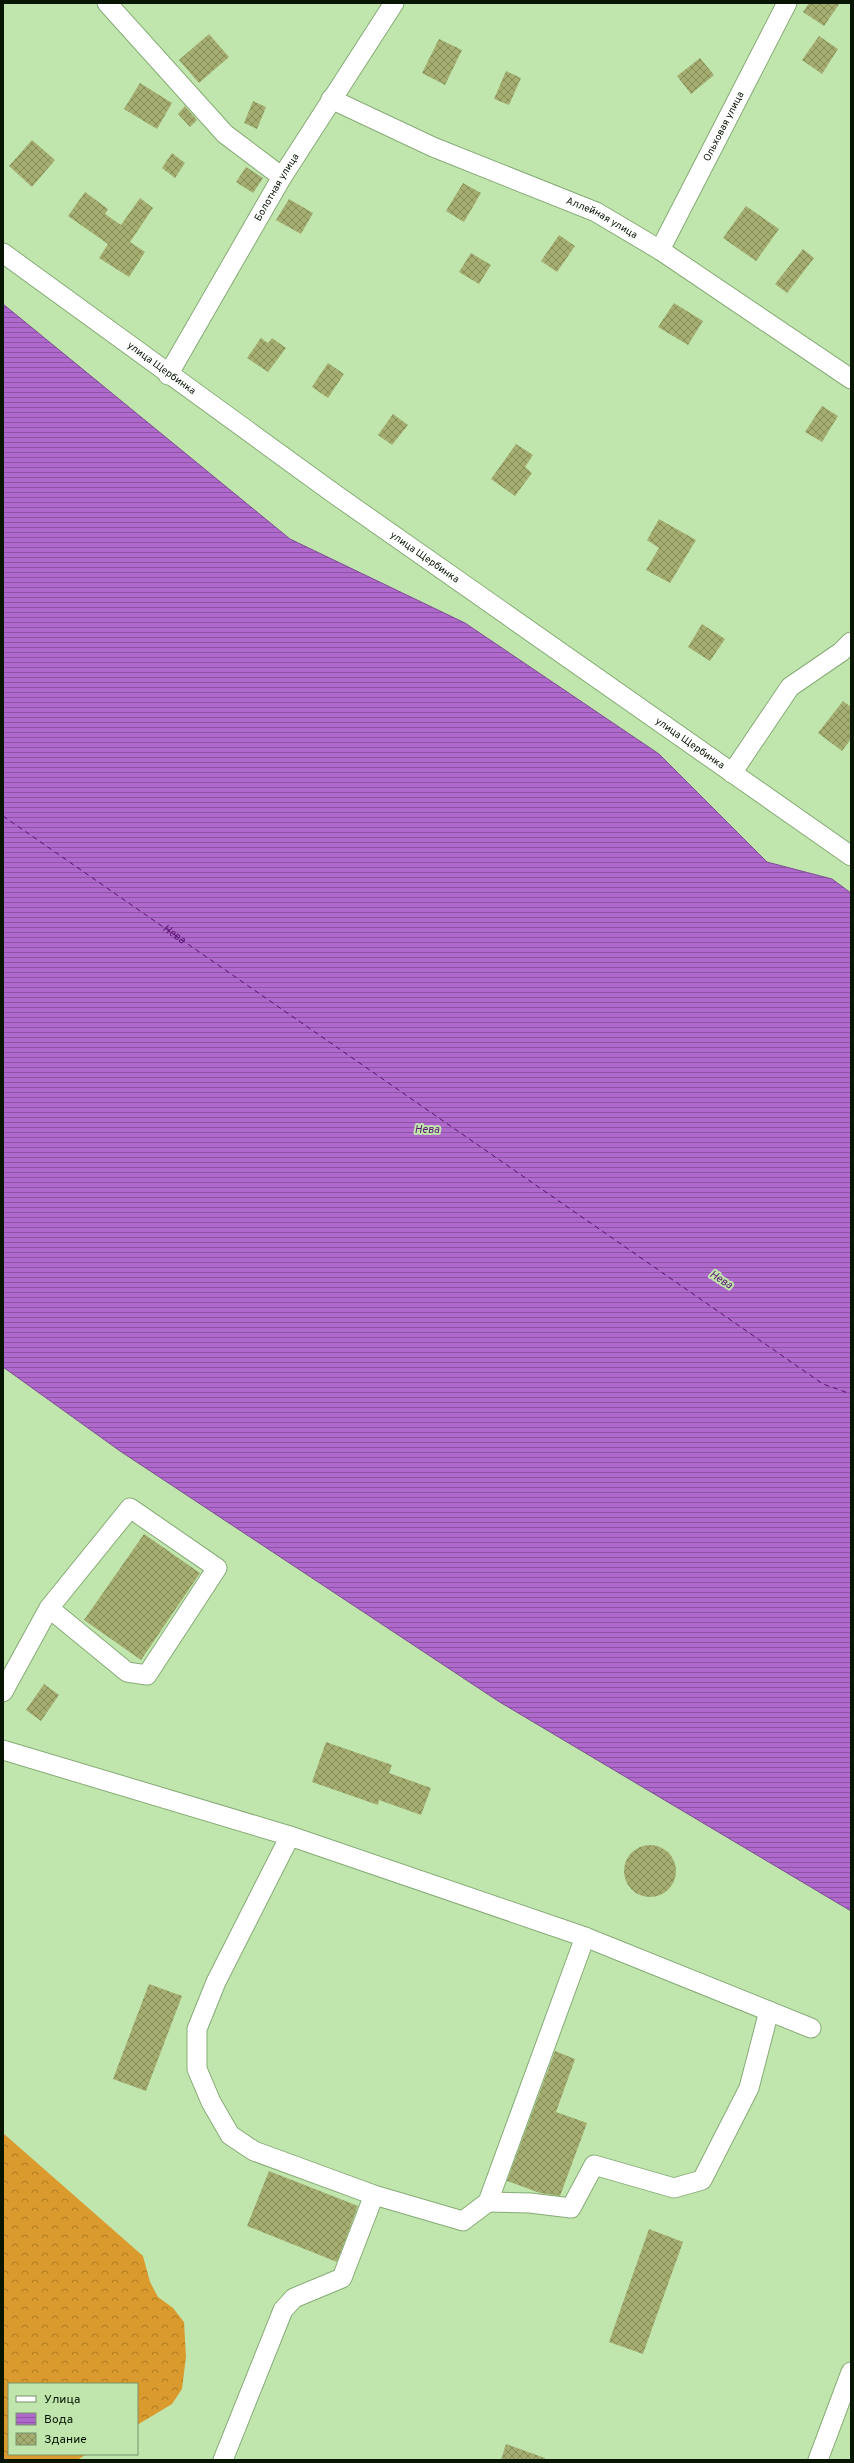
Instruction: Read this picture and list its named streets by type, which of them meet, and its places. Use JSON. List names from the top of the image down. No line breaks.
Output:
{"streets":{"street":["Ольховая улица","Болотная улица","Аллейная улица","улица Щербинка"]},"crossings":[["Ольховая улица","Аллейная улица"],["Болотная улица","Аллейная улица"],["Болотная улица","улица Щербинка"]],"water":["Нева"],"legend":["Улица","Вода","Здание"]}
